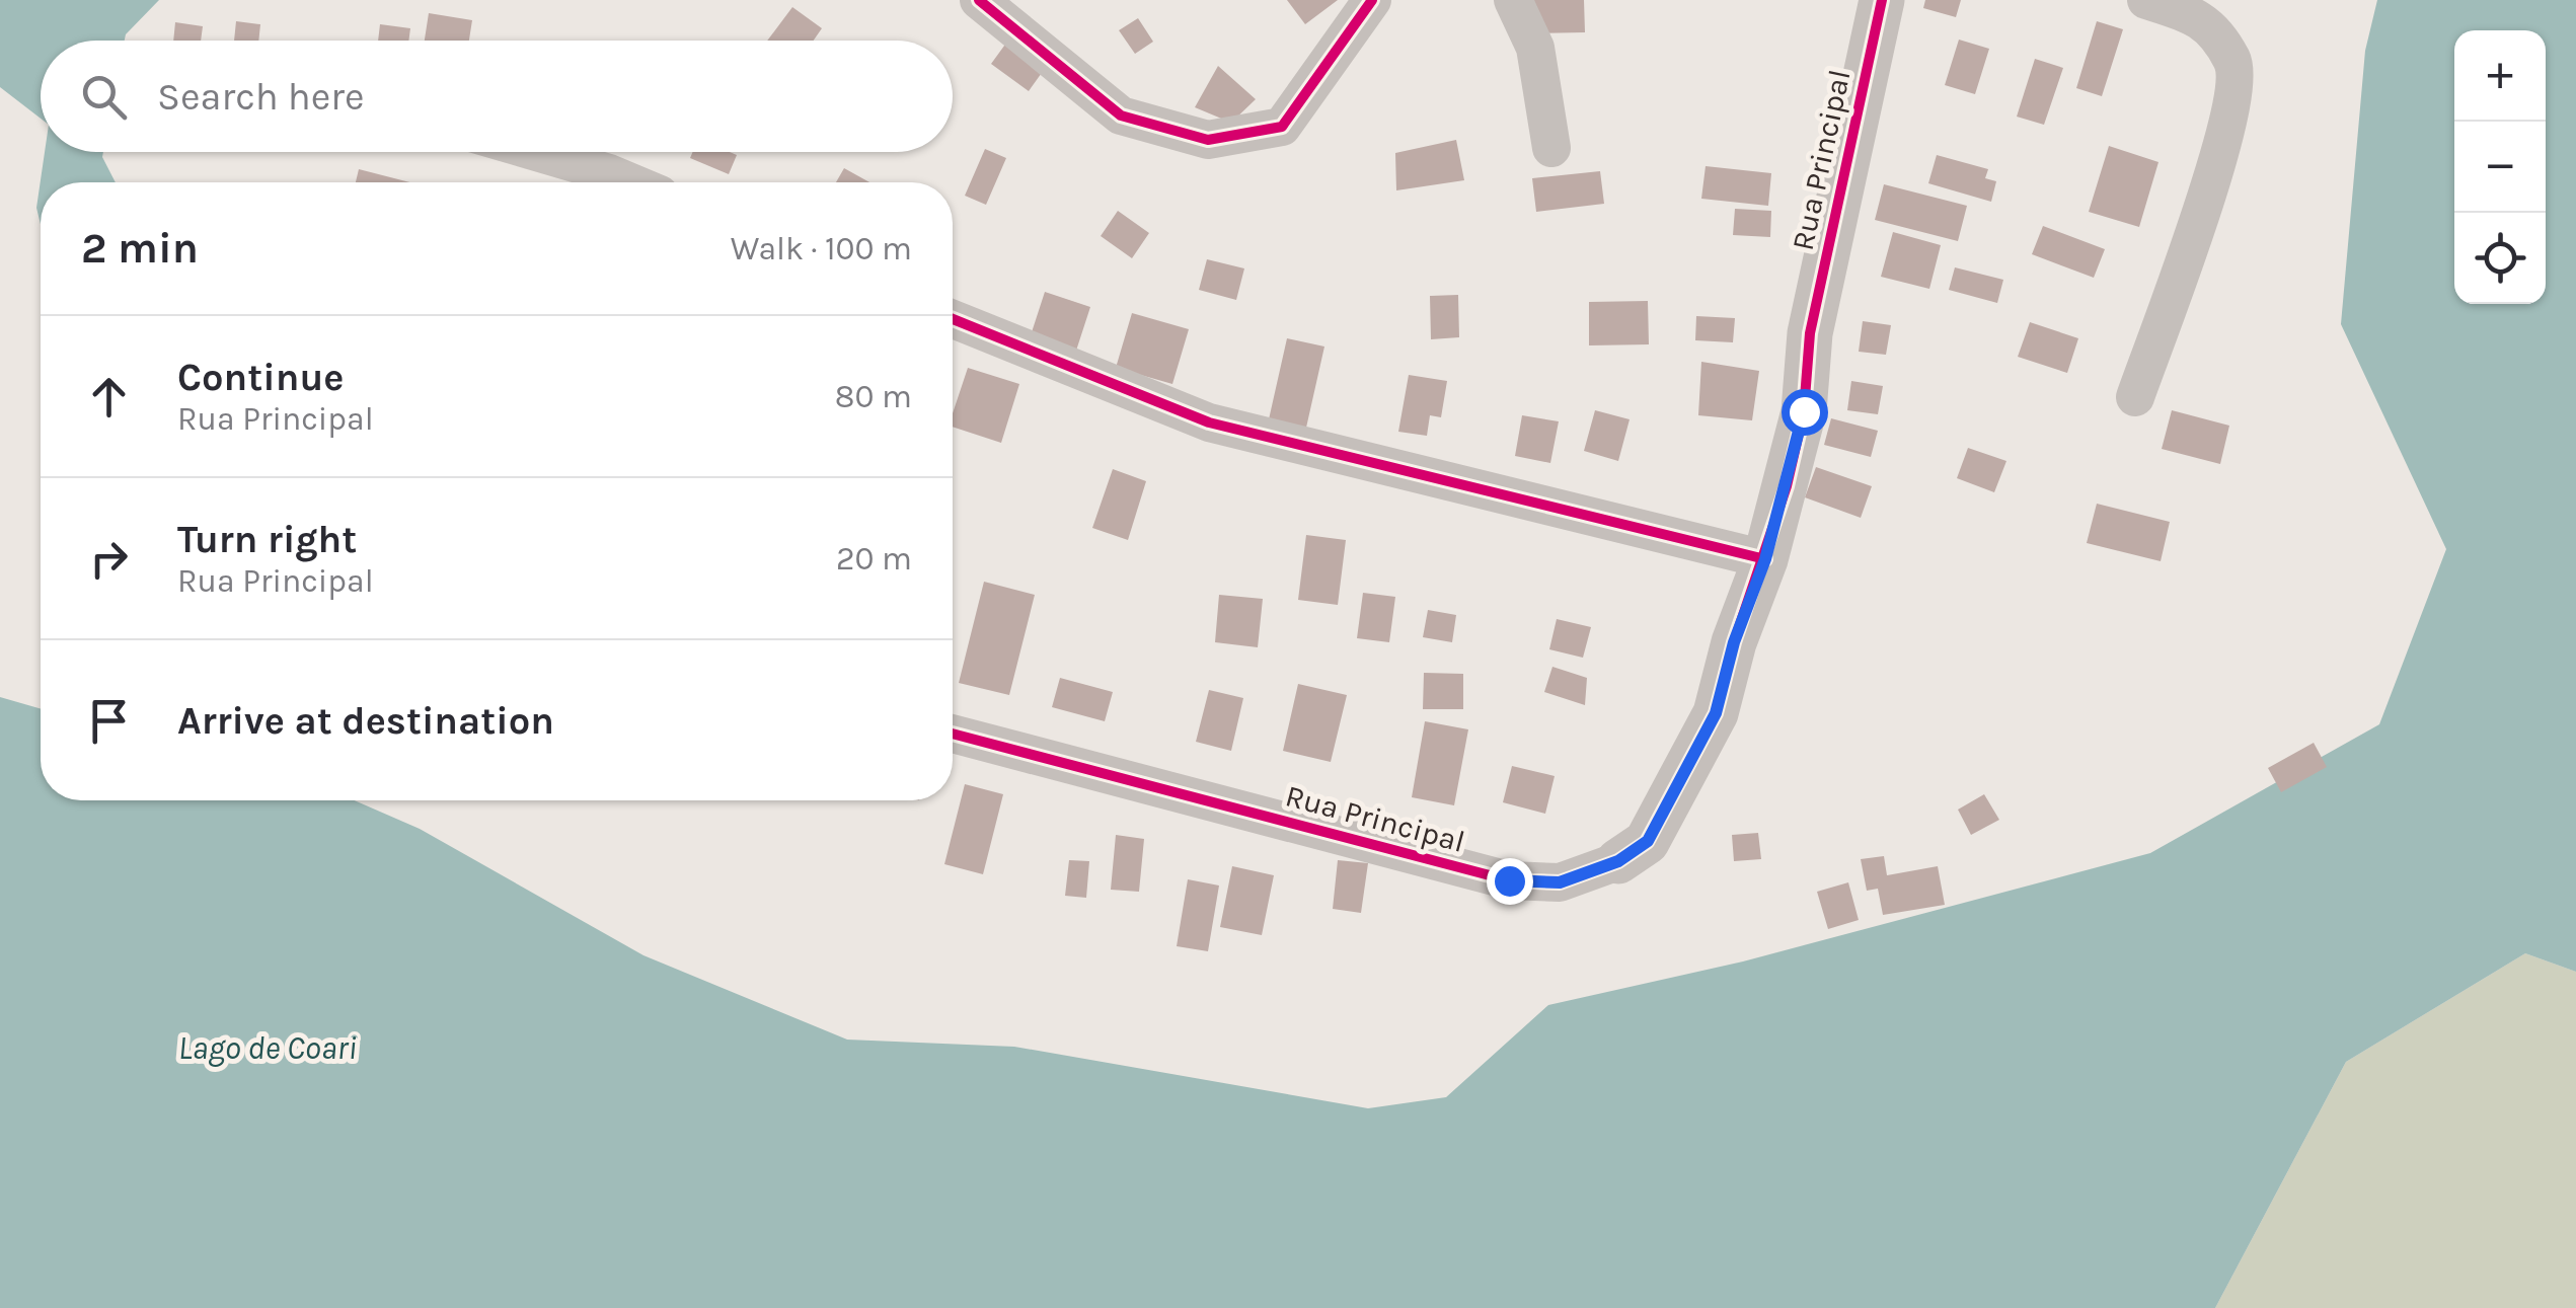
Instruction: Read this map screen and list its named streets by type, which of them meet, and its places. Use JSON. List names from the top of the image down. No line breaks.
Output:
{"streets":{"street":["Rua Principal"]},"water":["Lago de Coari"],"page":{"map_buttons":["+","−"],"search":"Search here","heading":["2 min","Walk · 100 m"],"list":[["Continue","Rua Principal","80 m"],["Turn right","Rua Principal","20 m"],"Arrive at destination"]}}
